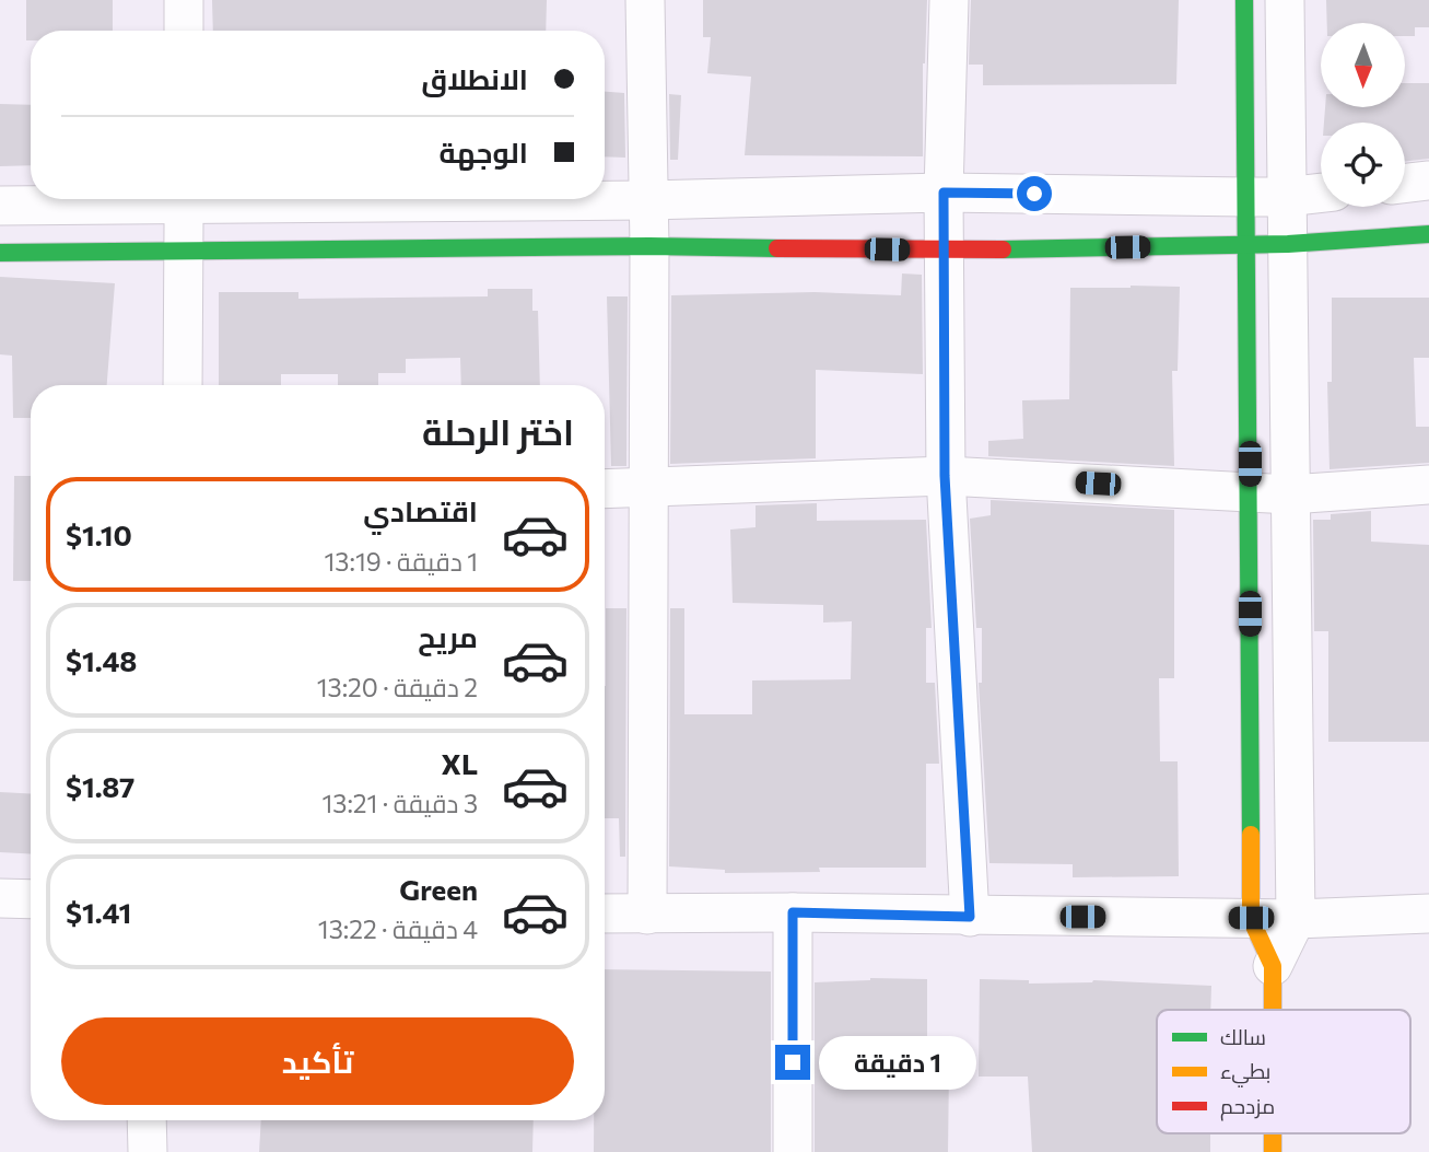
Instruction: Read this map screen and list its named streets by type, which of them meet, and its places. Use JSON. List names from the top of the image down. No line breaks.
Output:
{"legend":["سالك","بطيء","مزدحم"],"north":"bottom","page":{"banner":["الانطلاق","الوجهة"],"heading":"اختر الرحلة","list":[{"name":"اقتصادي","note":"1 دقيقة · 13:19","value":"$1.10"},{"name":"مريح","note":"2 دقيقة · 13:20","value":"$1.48"},{"name":"XL","note":"3 دقيقة · 13:21","value":"$1.87"},{"name":"Green","note":"4 دقيقة · 13:22","value":"$1.41"}],"buttons":"تأكيد","bubble":"1 دقيقة"}}
